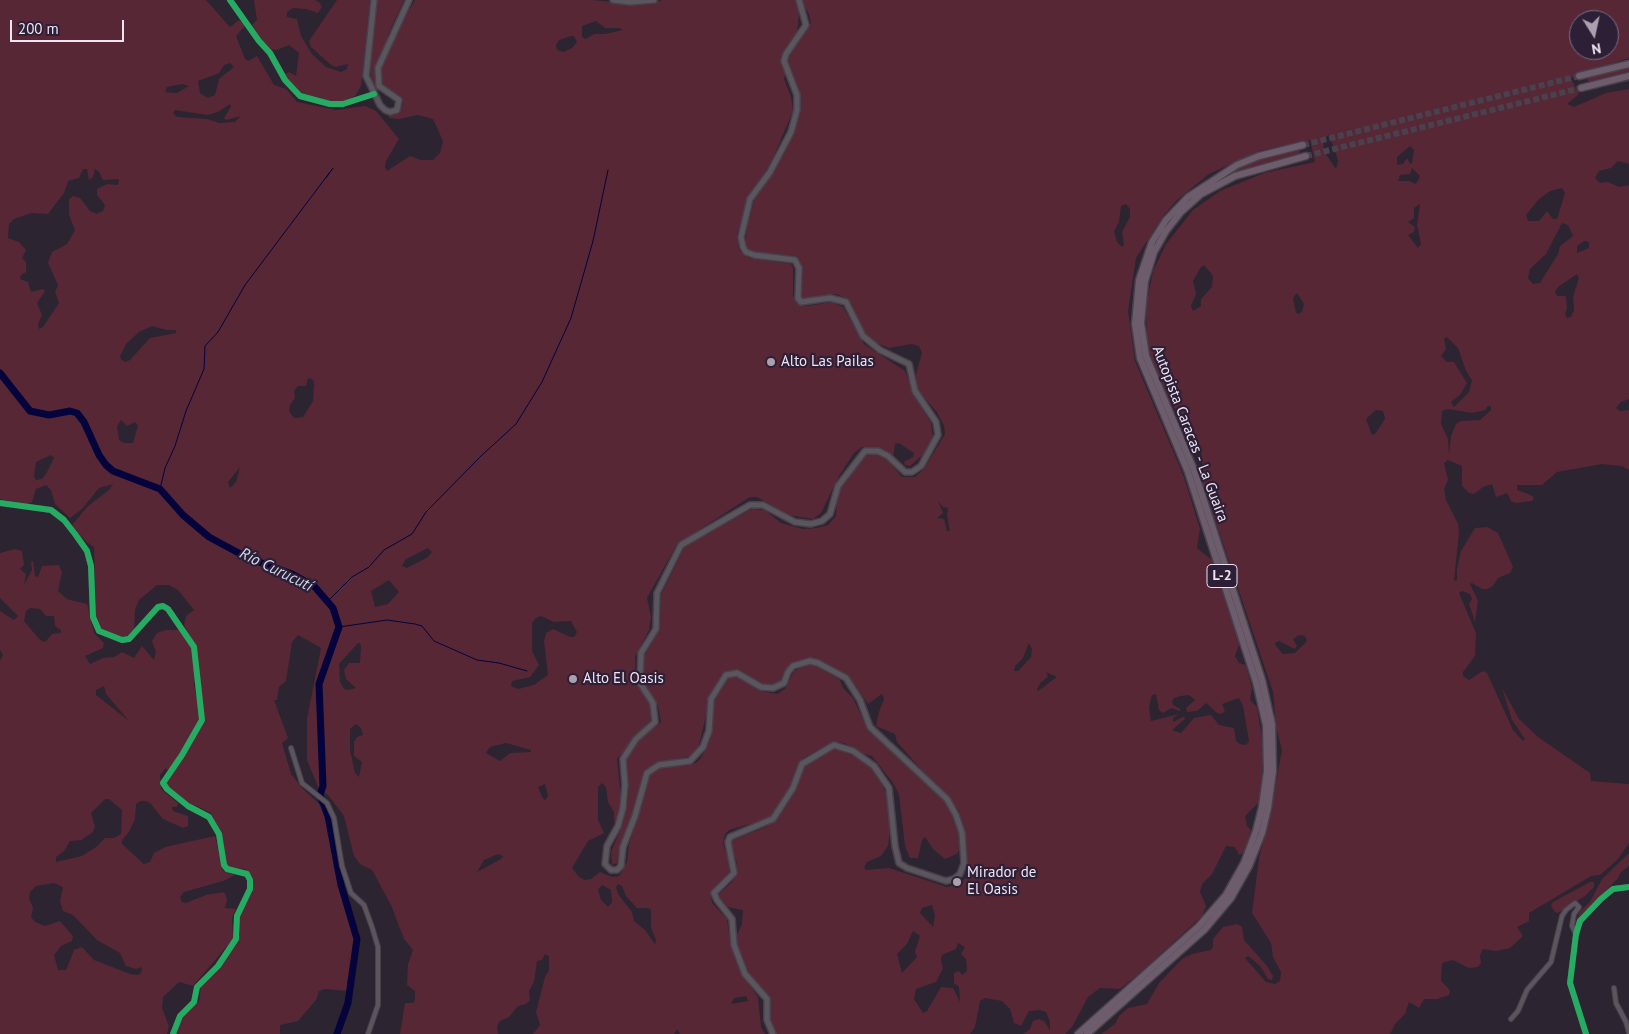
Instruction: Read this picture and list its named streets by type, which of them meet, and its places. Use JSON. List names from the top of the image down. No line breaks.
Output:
{"streets":{"highway":["Autopista Caracas - La Guaira","L-2"]},"water":["Río Curucutí"],"places":["Alto Las Pailas","Alto El Oasis","Mirador de El Oasis"],"scale_bar":"200 m","north":"bottom"}
